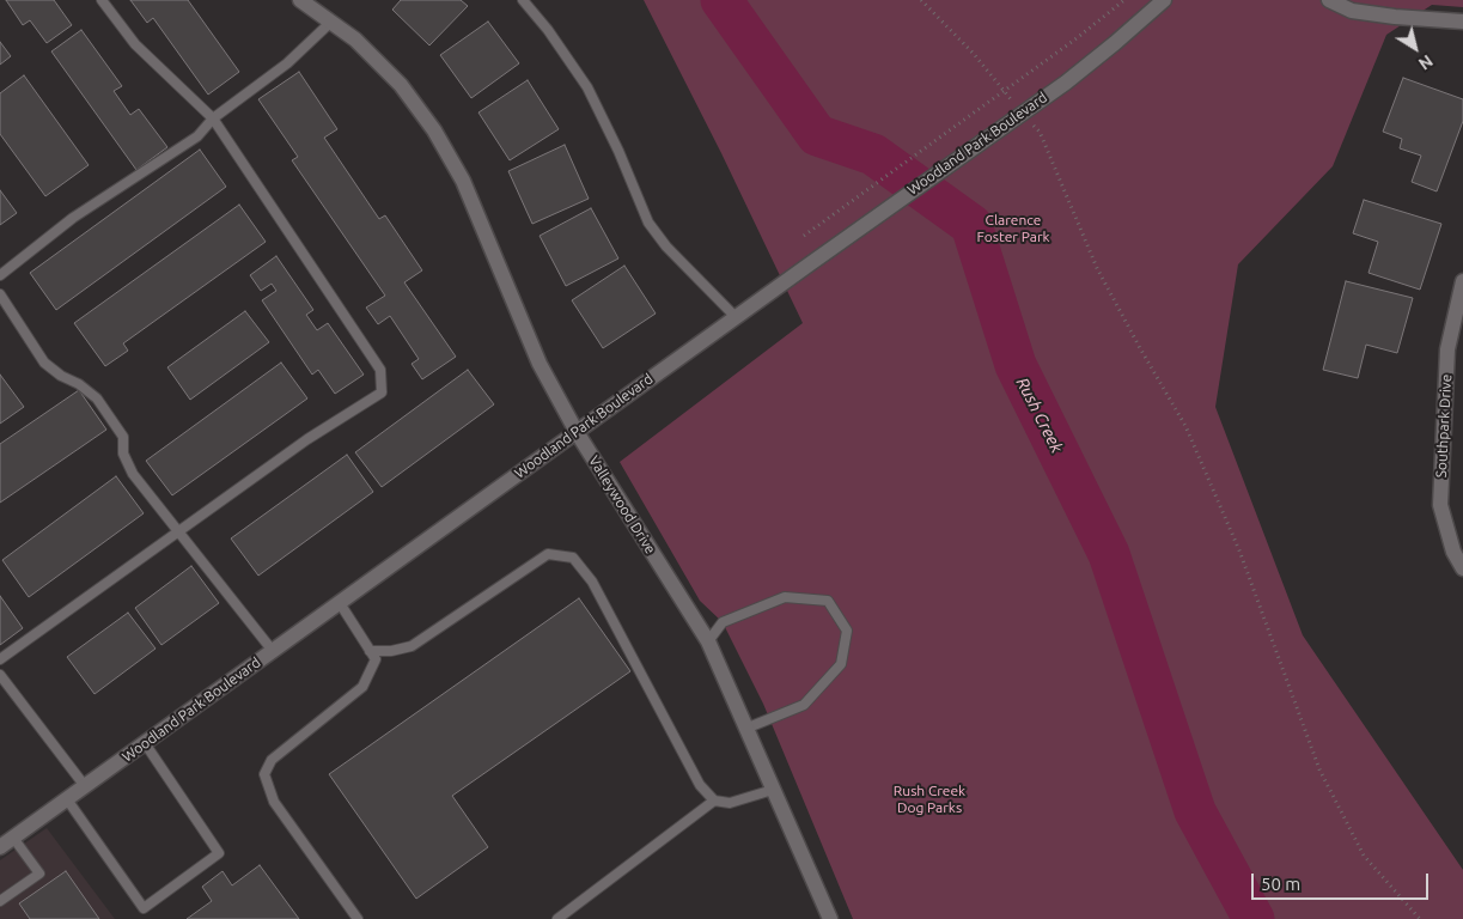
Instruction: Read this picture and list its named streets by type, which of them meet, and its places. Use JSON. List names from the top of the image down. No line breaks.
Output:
{"streets":{"street":["Woodland Park Boulevard","Southpark Drive","Valleywood Drive"]},"crossings":[["Woodland Park Boulevard","Valleywood Drive"]],"water":["Rush Creek"],"parks":["Clarence Foster Park","Rush Creek Dog Parks"],"scale_bar":"50 m","north":"bottom right"}
